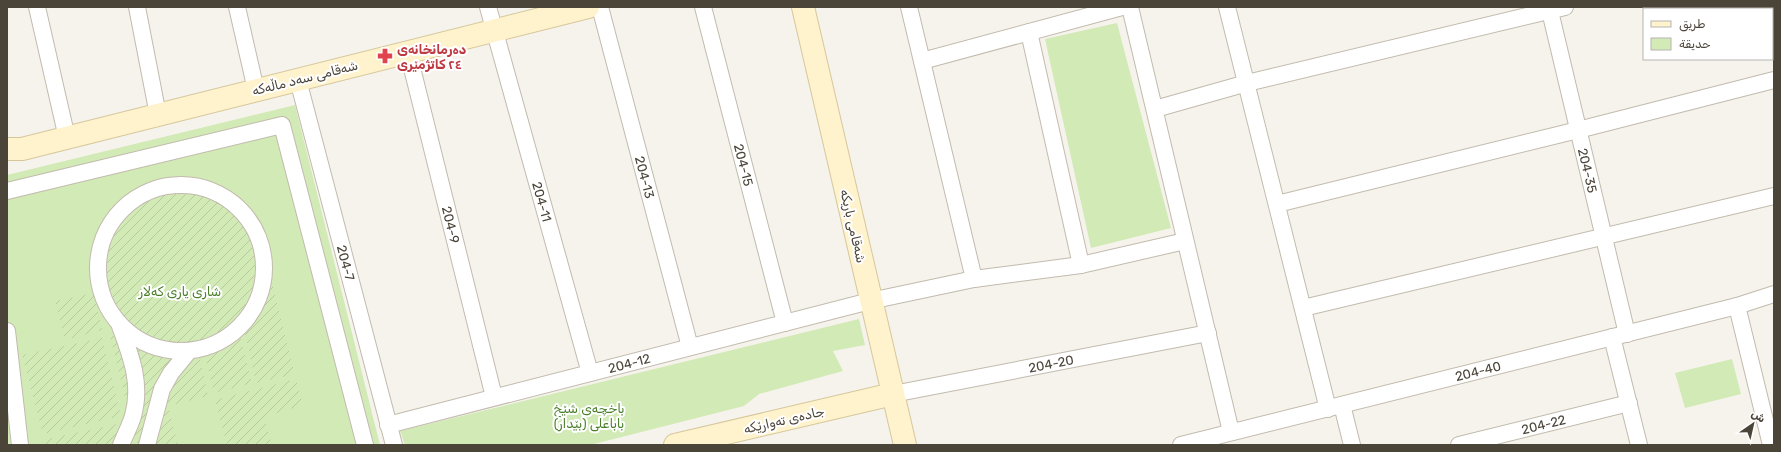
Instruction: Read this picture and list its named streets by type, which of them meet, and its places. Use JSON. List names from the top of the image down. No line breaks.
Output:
{"streets":{"street":["شەقامی سەد ماڵەکە","204-15","204-35","204-13","204-11","204-9","شەقامی باریکە","204-7","204-12","204-20","204-40","جادەی تەوارێکە","204-22"]},"crossings":[["شەقامی سەد ماڵەکە","204-11"],["شەقامی سەد ماڵەکە","204-9"],["شەقامی سەد ماڵەکە","204-7"],["204-15","204-12"],["204-35","204-40"],["204-35","204-22"],["204-13","204-12"],["204-11","204-12"],["204-9","204-12"],["شەقامی باریکە","204-12"],["شەقامی باریکە","204-20"],["شەقامی باریکە","جادەی تەوارێکە"],["204-7","204-12"],["204-20","جادەی تەوارێکە"]],"parks":["شاری یاری کەلار","باخچەی شێخ باباعلی (بێدار)"],"places":{"pharmacy":["دەرمانخانەی ٢٤ کاتژمێری"]},"legend":["طريق","حديقة"],"north":"top right"}
